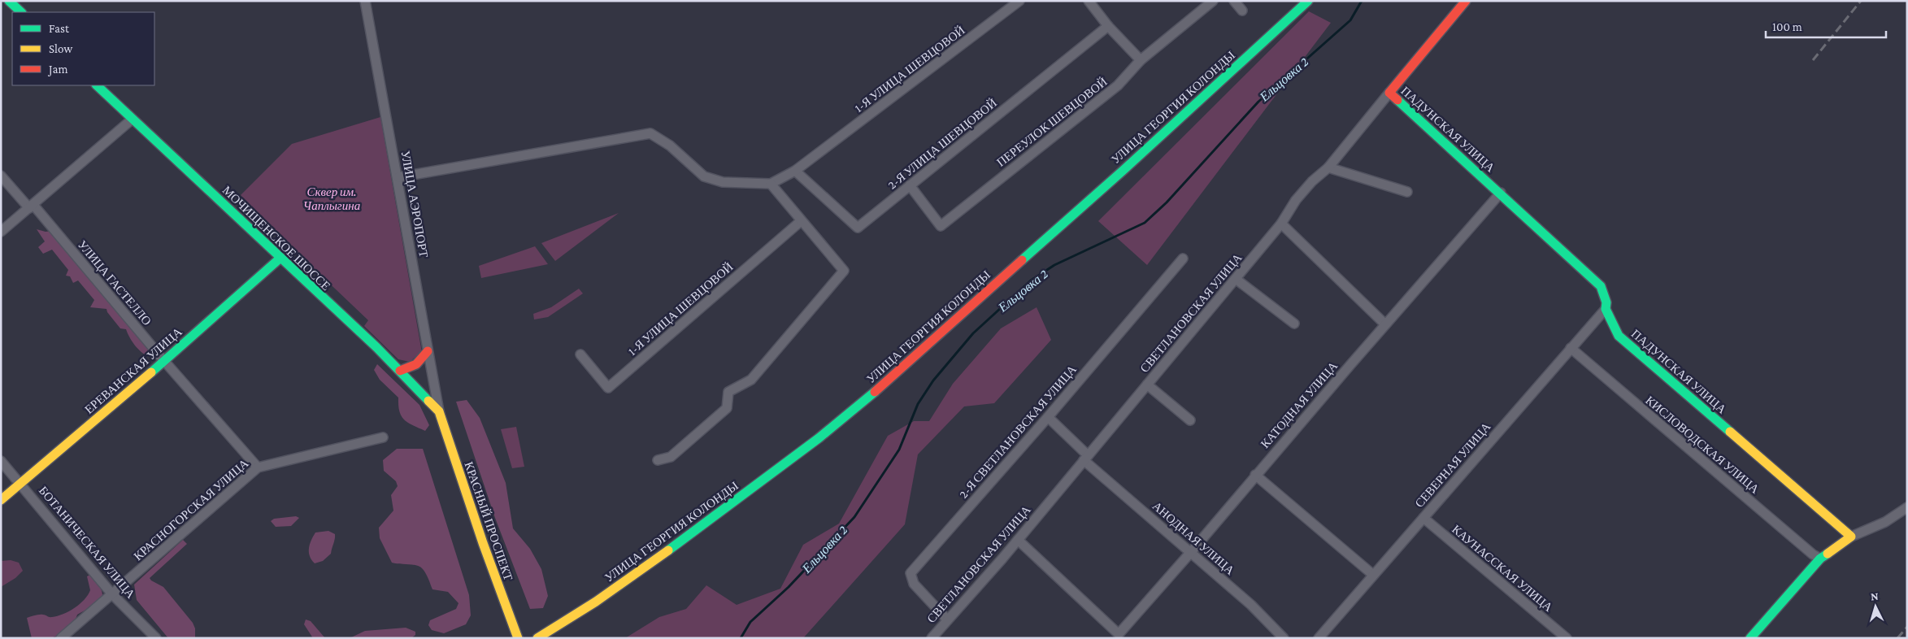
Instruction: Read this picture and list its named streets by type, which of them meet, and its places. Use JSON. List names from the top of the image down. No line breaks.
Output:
{"streets":{"main road":["УЛИЦА ГЕОРГИЯ КОЛОНДЫ","ПАДУНСКАЯ УЛИЦА","МОЧИЩЕНСКОЕ ШОССЕ","СВЕТЛАНОВСКАЯ УЛИЦА","ЕРЕВАНСКАЯ УЛИЦА","КРАСНЫЙ ПРОСПЕКТ"],"street":["1-Я УЛИЦА ШЕВЦОВОЙ","ПЕРЕУЛОК ШЕВЦОВОЙ","2-Я УЛИЦА ШЕВЦОВОЙ","УЛИЦА АЭРОПОРТ","УЛИЦА ГАСТЕЛЛО","КАТОДНАЯ УЛИЦА","2-Я СВЕТЛАНОВСКАЯ УЛИЦА","КИСЛОВОДСКАЯ УЛИЦА","СЕВЕРНАЯ УЛИЦА","КРАСНОГОРСКАЯ УЛИЦА","АНОДНАЯ УЛИЦА","БОТАНИЧЕСКАЯ УЛИЦА","КАУНАССКАЯ УЛИЦА"]},"crossings":[["1-Я УЛИЦА ШЕВЦОВОЙ","2-Я УЛИЦА ШЕВЦОВОЙ"],["ПЕРЕУЛОК ШЕВЦОВОЙ","2-Я УЛИЦА ШЕВЦОВОЙ"],["ПАДУНСКАЯ УЛИЦА","СВЕТЛАНОВСКАЯ УЛИЦА"],["ПАДУНСКАЯ УЛИЦА","КАТОДНАЯ УЛИЦА"],["ПАДУНСКАЯ УЛИЦА","СЕВЕРНАЯ УЛИЦА"],["УЛИЦА АЭРОПОРТ","МОЧИЩЕНСКОЕ ШОССЕ"],["УЛИЦА АЭРОПОРТ","КРАСНЫЙ ПРОСПЕКТ"],["МОЧИЩЕНСКОЕ ШОССЕ","ЕРЕВАНСКАЯ УЛИЦА"],["МОЧИЩЕНСКОЕ ШОССЕ","КРАСНЫЙ ПРОСПЕКТ"],["УЛИЦА ГАСТЕЛЛО","ЕРЕВАНСКАЯ УЛИЦА"],["УЛИЦА ГАСТЕЛЛО","КРАСНОГОРСКАЯ УЛИЦА"],["СВЕТЛАНОВСКАЯ УЛИЦА","КАТОДНАЯ УЛИЦА"],["СВЕТЛАНОВСКАЯ УЛИЦА","2-Я СВЕТЛАНОВСКАЯ УЛИЦА"],["СВЕТЛАНОВСКАЯ УЛИЦА","АНОДНАЯ УЛИЦА"],["ЕРЕВАНСКАЯ УЛИЦА","БОТАНИЧЕСКАЯ УЛИЦА"],["КАТОДНАЯ УЛИЦА","АНОДНАЯ УЛИЦА"],["2-Я СВЕТЛАНОВСКАЯ УЛИЦА","АНОДНАЯ УЛИЦА"],["КИСЛОВОДСКАЯ УЛИЦА","СЕВЕРНАЯ УЛИЦА"],["СЕВЕРНАЯ УЛИЦА","КАУНАССКАЯ УЛИЦА"],["КРАСНОГОРСКАЯ УЛИЦА","БОТАНИЧЕСКАЯ УЛИЦА"]],"water":["Ельцовка 2"],"parks":["Сквер им. Чаплыгина"],"legend":["Fast","Slow","Jam"],"scale_bar":"100 m","north":"top"}
